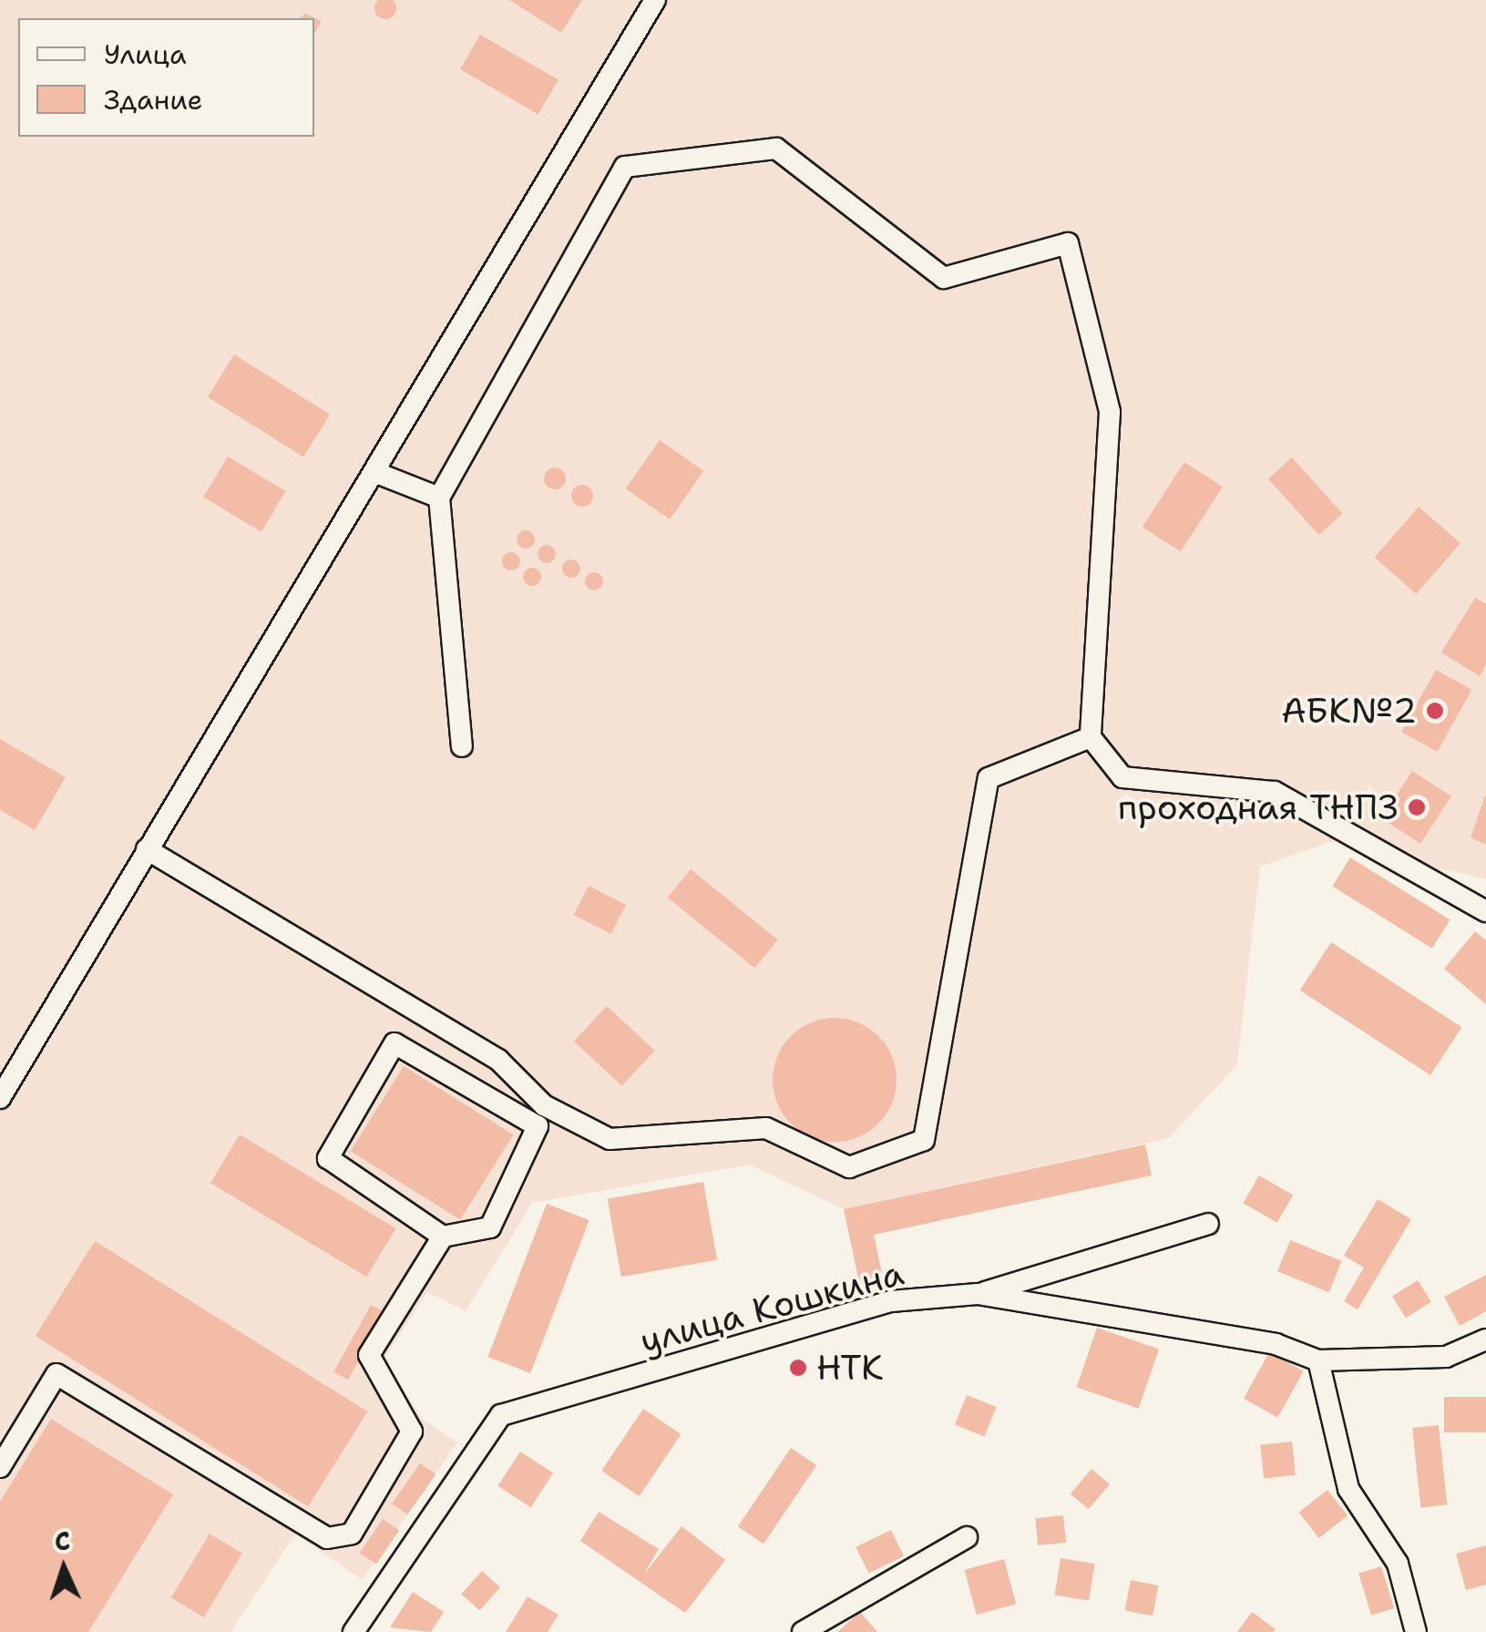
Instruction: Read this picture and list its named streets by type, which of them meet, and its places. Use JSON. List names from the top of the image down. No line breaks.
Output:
{"streets":{"street":["улица Кошкина"]},"places":["АБК№2","проходная ТНПЗ","НТК"],"legend":["Улица","Здание"],"north":"top"}
